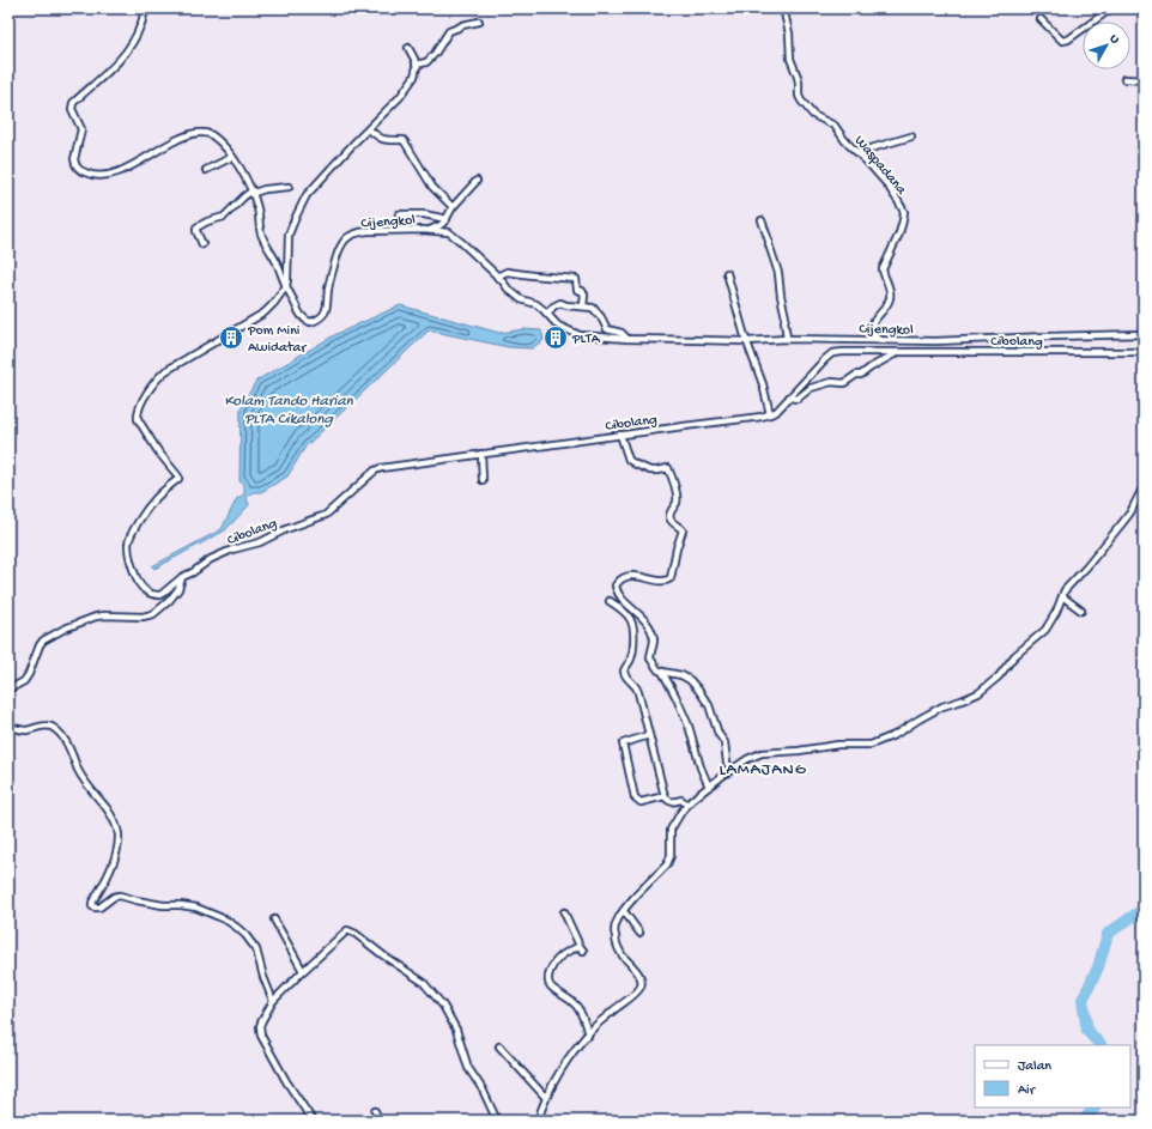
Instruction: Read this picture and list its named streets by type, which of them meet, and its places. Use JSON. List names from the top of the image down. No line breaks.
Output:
{"streets":{"street":["Waspadana","Cijengkol","Cibolang"]},"crossings":[["Waspadana","Cijengkol"],["Cijengkol","Cibolang"]],"districts":["LAMAJANG"],"water":["Kolam Tando Harian PLTA Cikalong"],"places":{"building":["Pom Mini Awidatar","PLTA"]},"legend":["Jalan","Air"],"north":"top right"}
